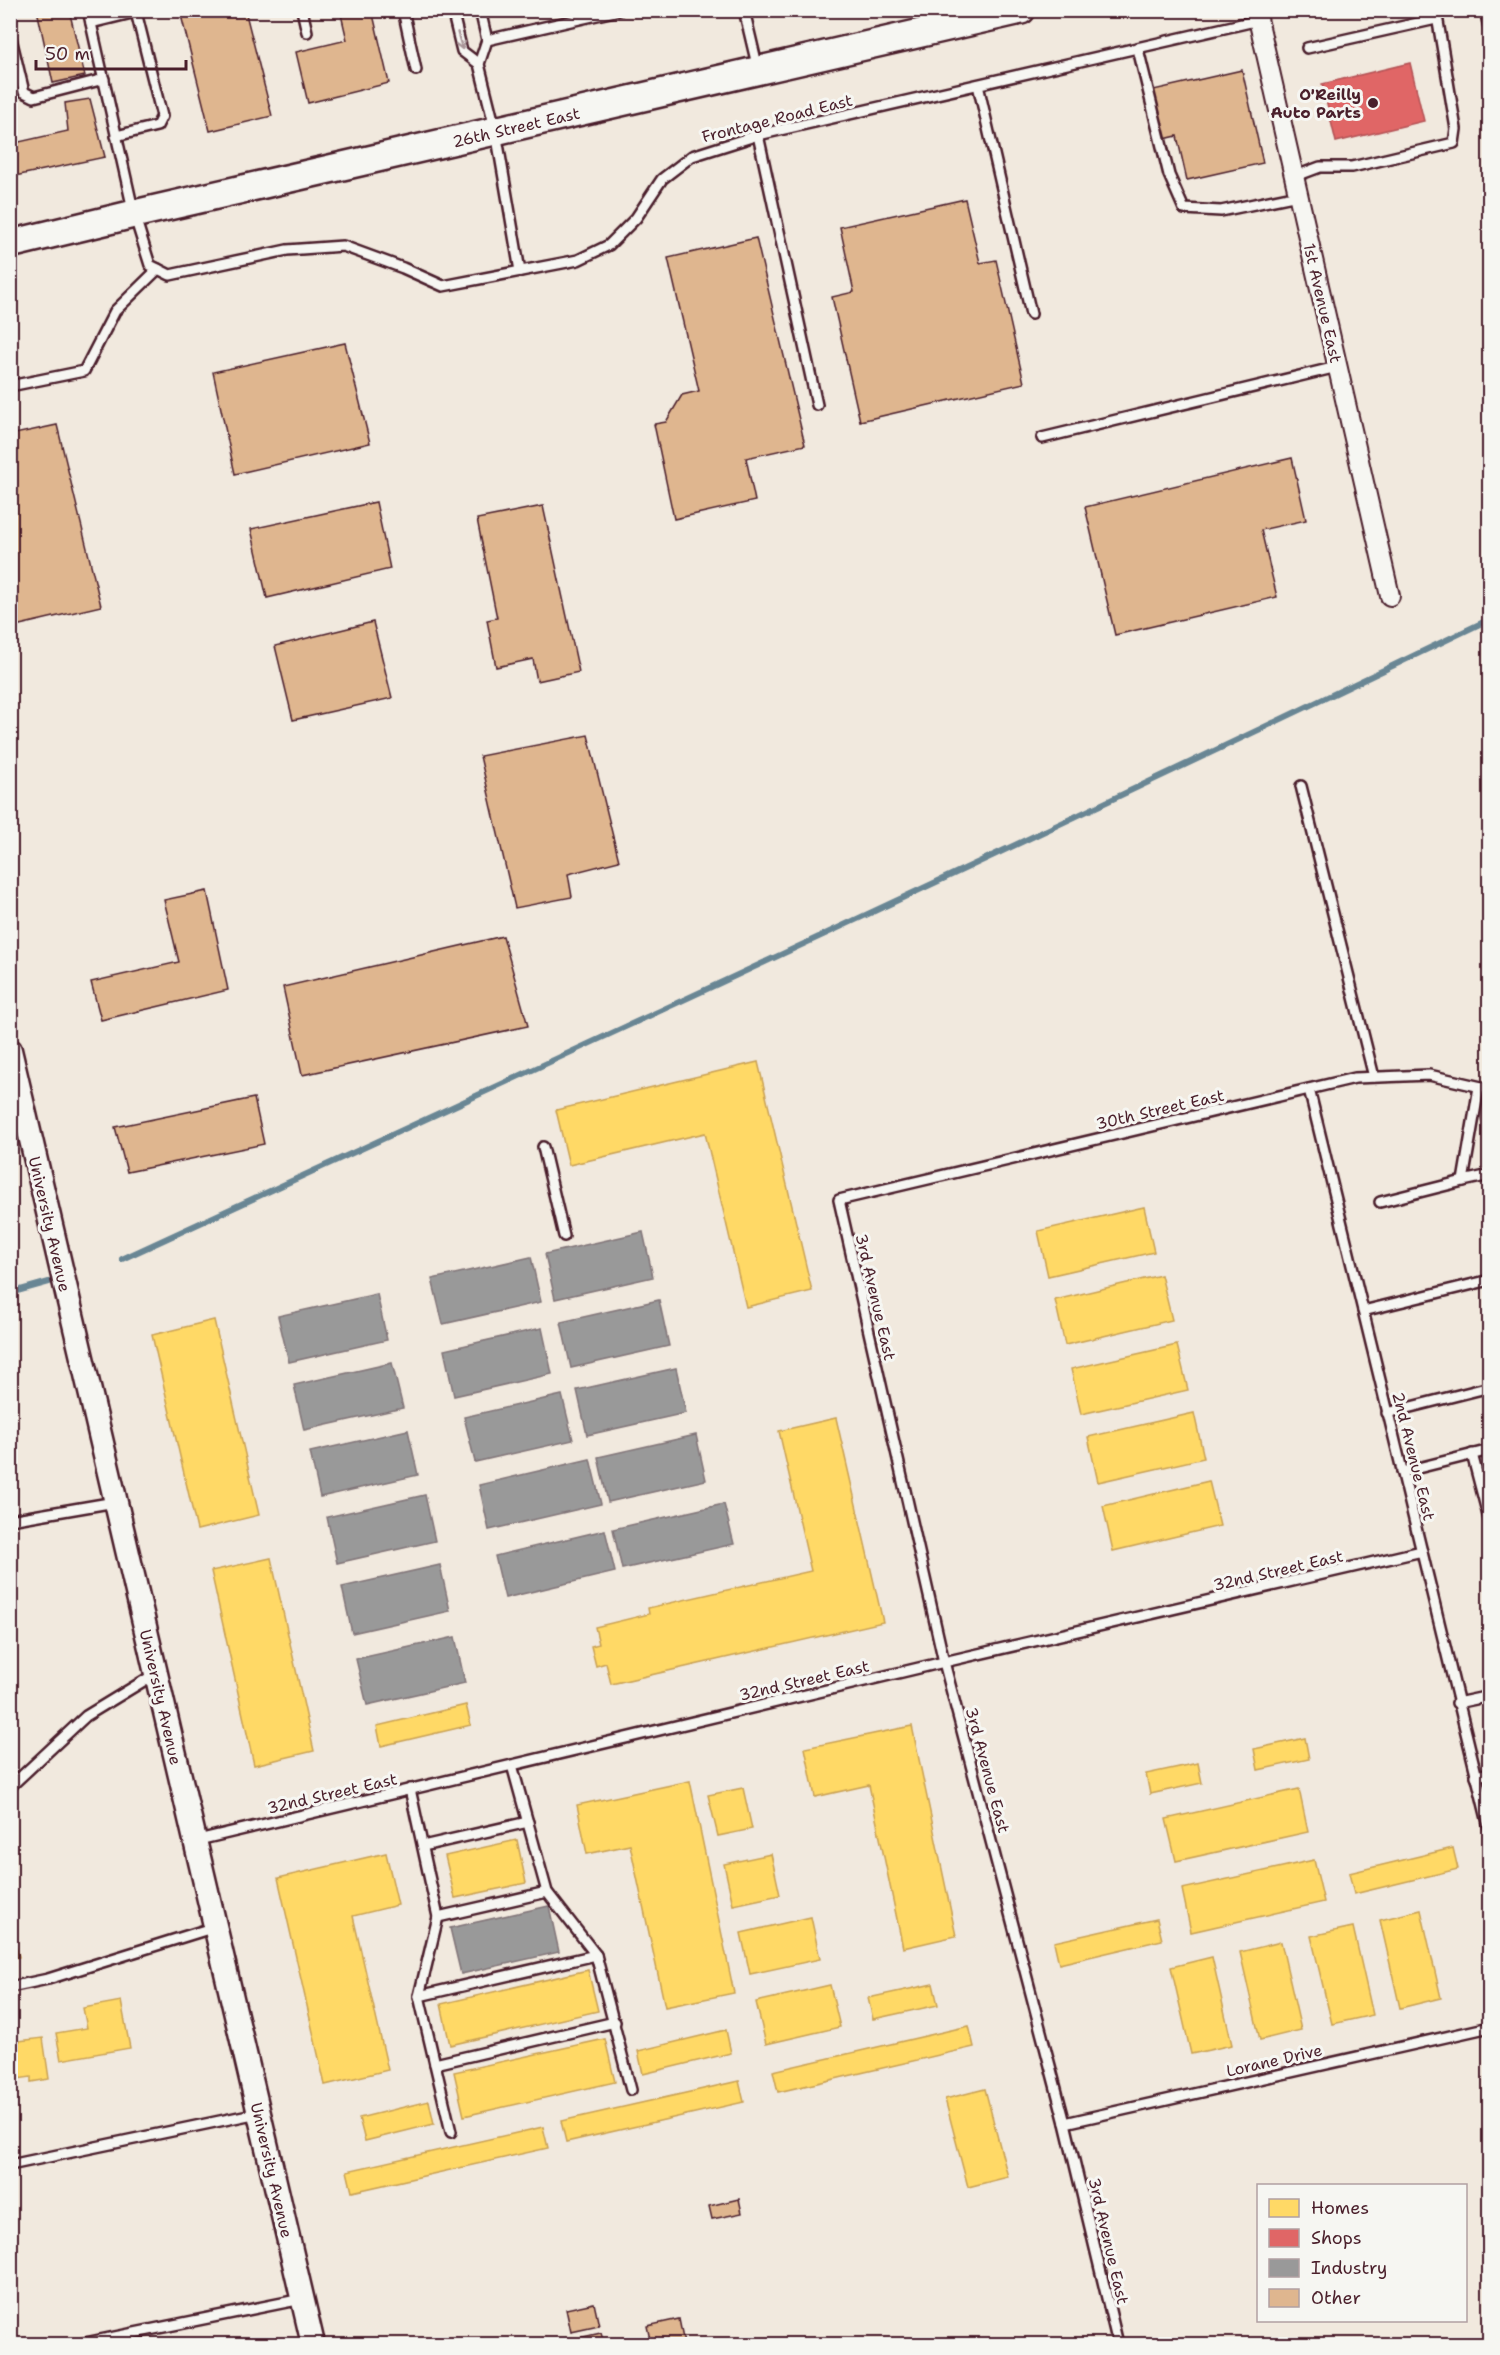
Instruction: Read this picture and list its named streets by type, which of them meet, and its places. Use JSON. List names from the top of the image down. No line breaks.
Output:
{"streets":{"main road":["26th Street East"],"street":["1st Avenue East","University Avenue"],"lane":["Frontage Road East","30th Street East","3rd Avenue East","2nd Avenue East","32nd Street East","Lorane Drive"]},"crossings":[["Frontage Road East","1st Avenue East"],["30th Street East","3rd Avenue East"],["30th Street East","2nd Avenue East"],["University Avenue","32nd Street East"],["3rd Avenue East","32nd Street East"],["3rd Avenue East","Lorane Drive"],["2nd Avenue East","32nd Street East"]],"places":["O'Reilly Auto Parts"],"legend":["Homes","Shops","Industry","Other"],"scale_bar":"50 m"}
